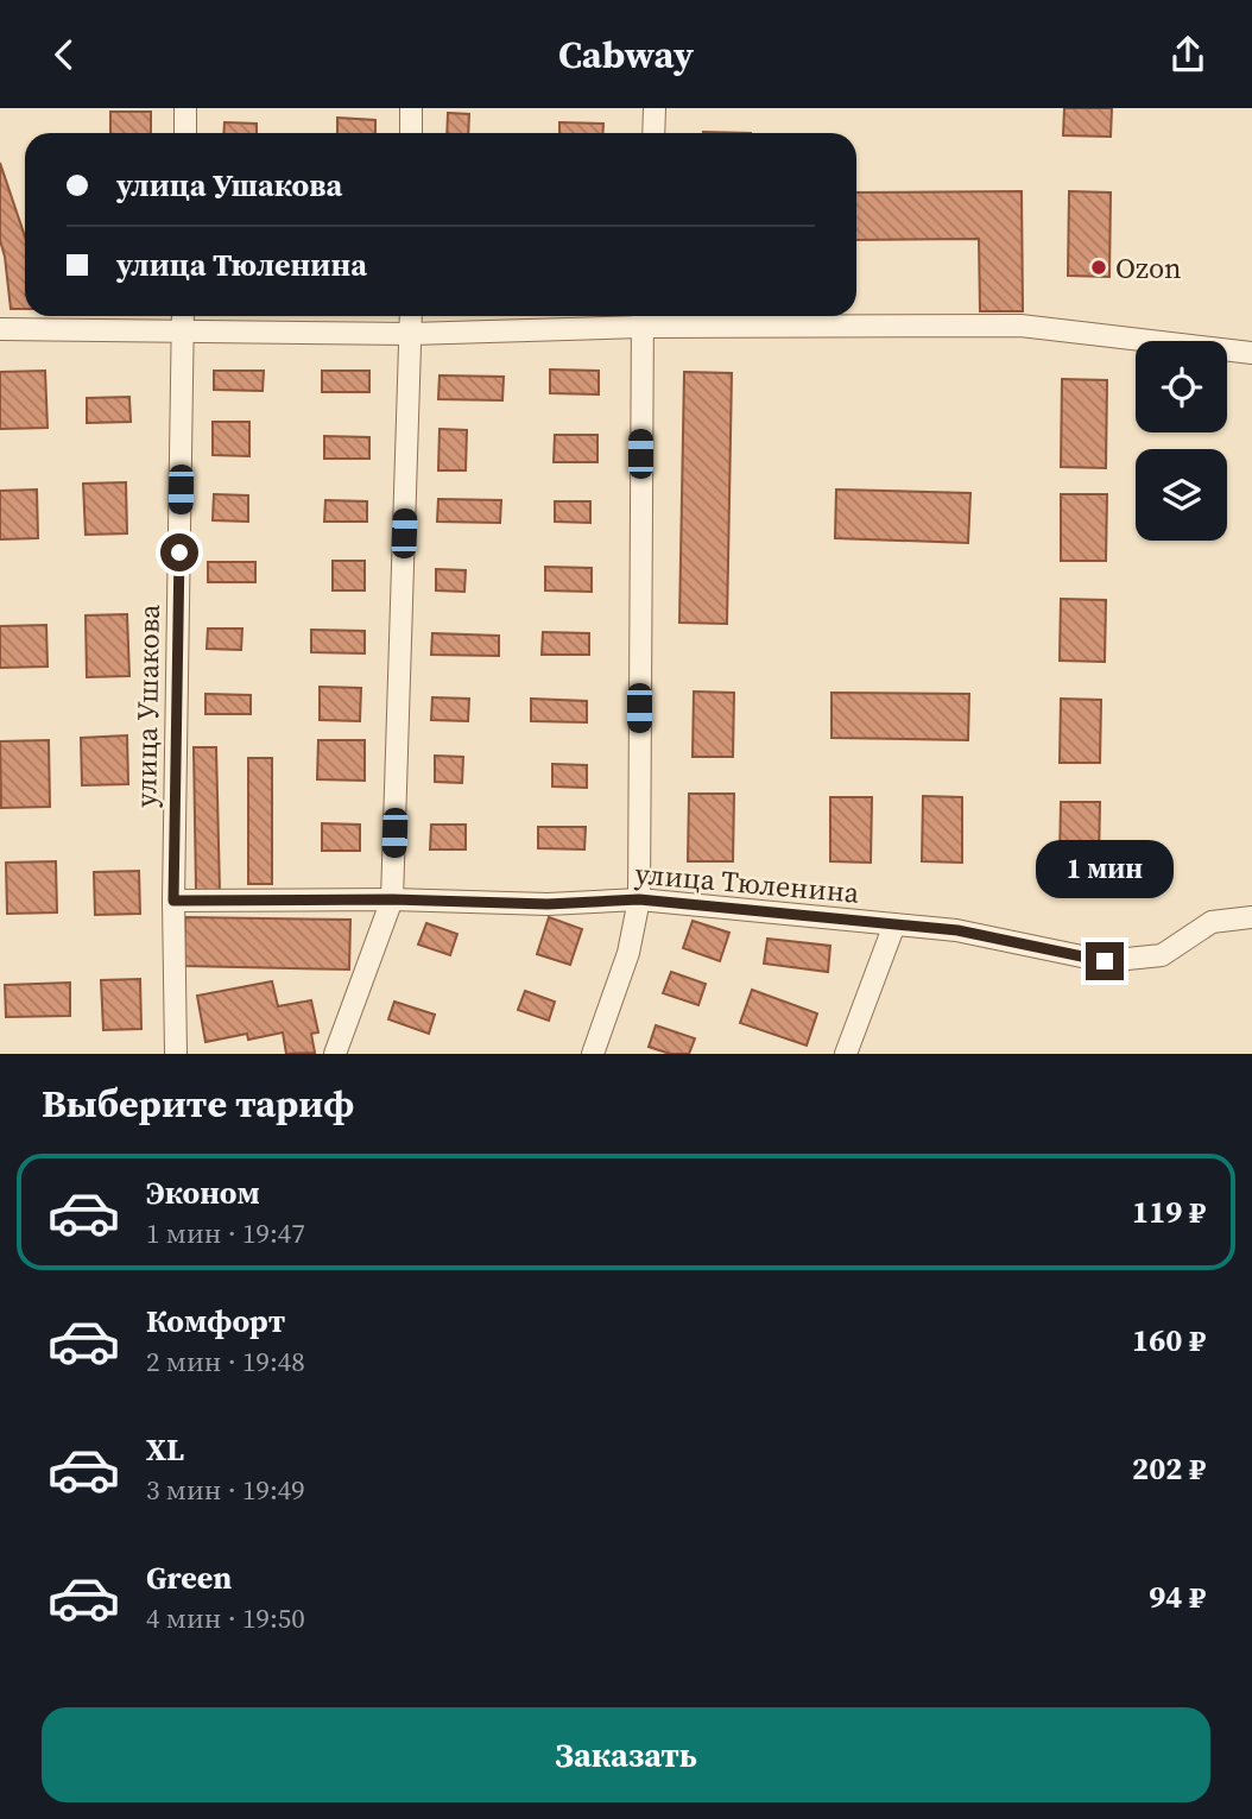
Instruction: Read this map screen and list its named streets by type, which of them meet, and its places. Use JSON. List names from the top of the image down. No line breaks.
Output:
{"streets":{"street":["улица Ушакова","улица Тюленина"]},"crossings":[["улица Ушакова","улица Тюленина"]],"places":["Ozon"],"page":{"header":"Cabway","banner":["улица Ушакова","улица Тюленина"],"bubble":"1 мин","heading":"Выберите тариф","list":[{"name":"Эконом","note":"1 мин · 19:47","value":"119 ₽"},{"name":"Комфорт","note":"2 мин · 19:48","value":"160 ₽"},{"name":"XL","note":"3 мин · 19:49","value":"202 ₽"},{"name":"Green","note":"4 мин · 19:50","value":"94 ₽"}],"buttons":"Заказать"}}
